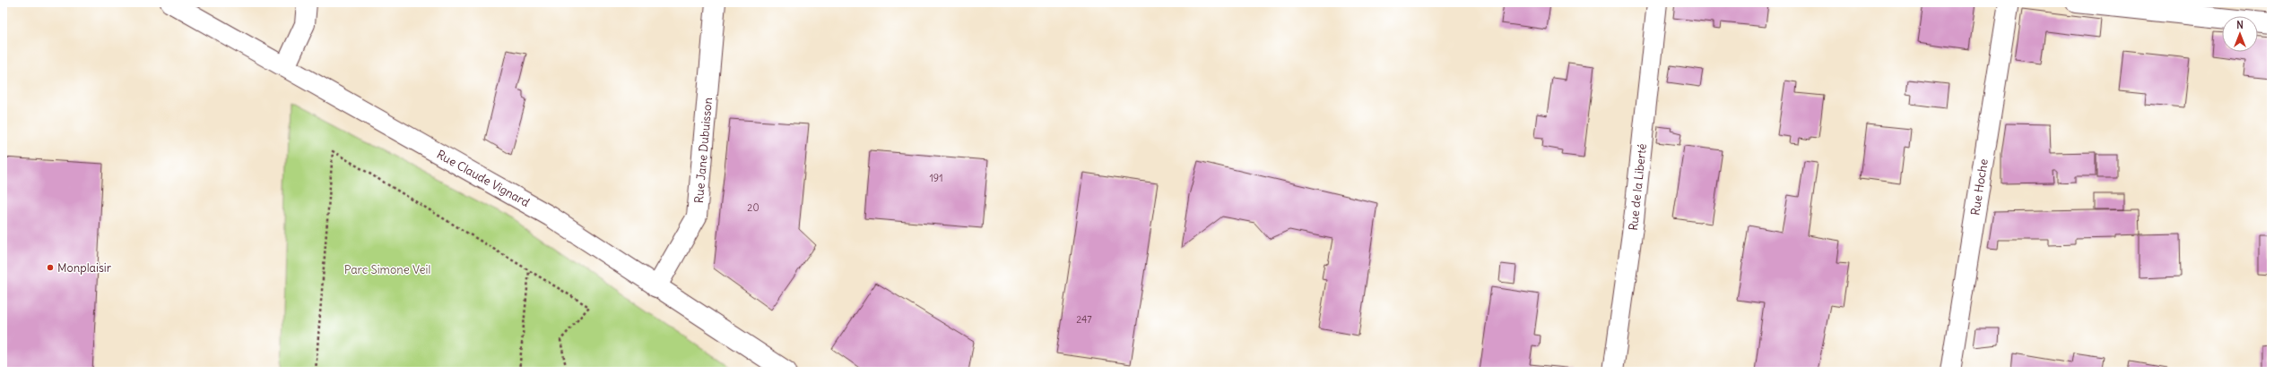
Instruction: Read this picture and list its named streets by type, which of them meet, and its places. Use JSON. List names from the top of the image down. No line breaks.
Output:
{"streets":{"street":["Rue Jane Dubuisson","Rue Claude Vignard","Rue de la Liberté","Rue Hoche"]},"crossings":[["Rue Jane Dubuisson","Rue Claude Vignard"]],"parks":["Parc Simone Veil"],"places":["Monplaisir"],"house_numbers":["191","20","247"],"north":"top"}
